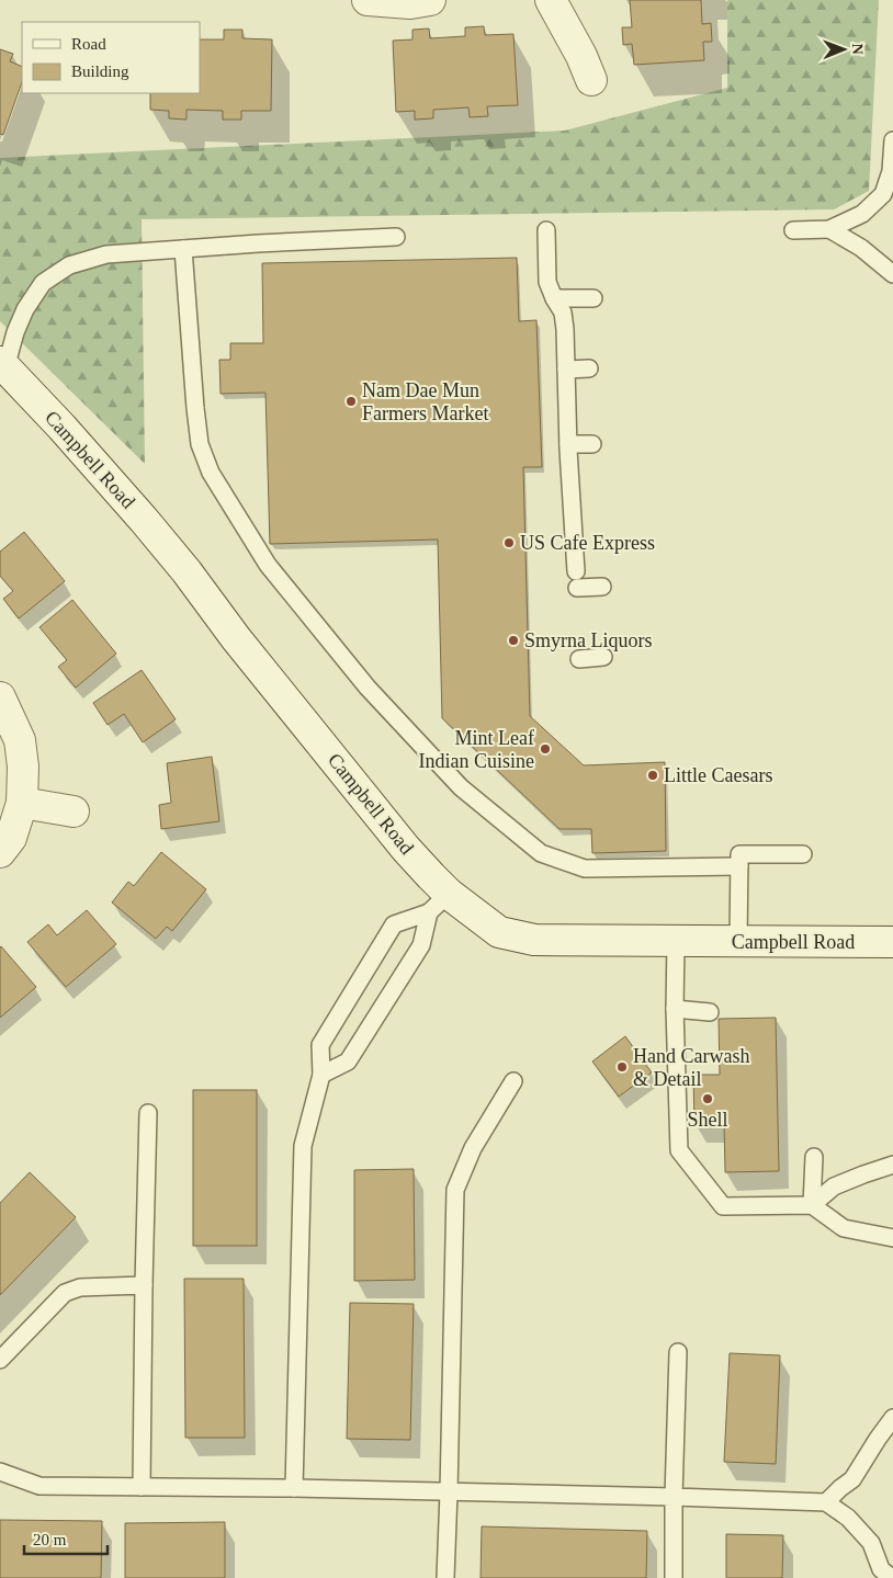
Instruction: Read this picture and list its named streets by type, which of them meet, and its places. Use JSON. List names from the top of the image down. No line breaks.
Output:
{"streets":{"street":["Campbell Road"]},"places":["Nam Dae Mun Farmers Market","US Cafe Express","Smyrna Liquors","Mint Leaf Indian Cuisine","Little Caesars","Hand Carwash & Detail","Shell"],"legend":["Road","Building"],"scale_bar":"20 m","north":"right"}
